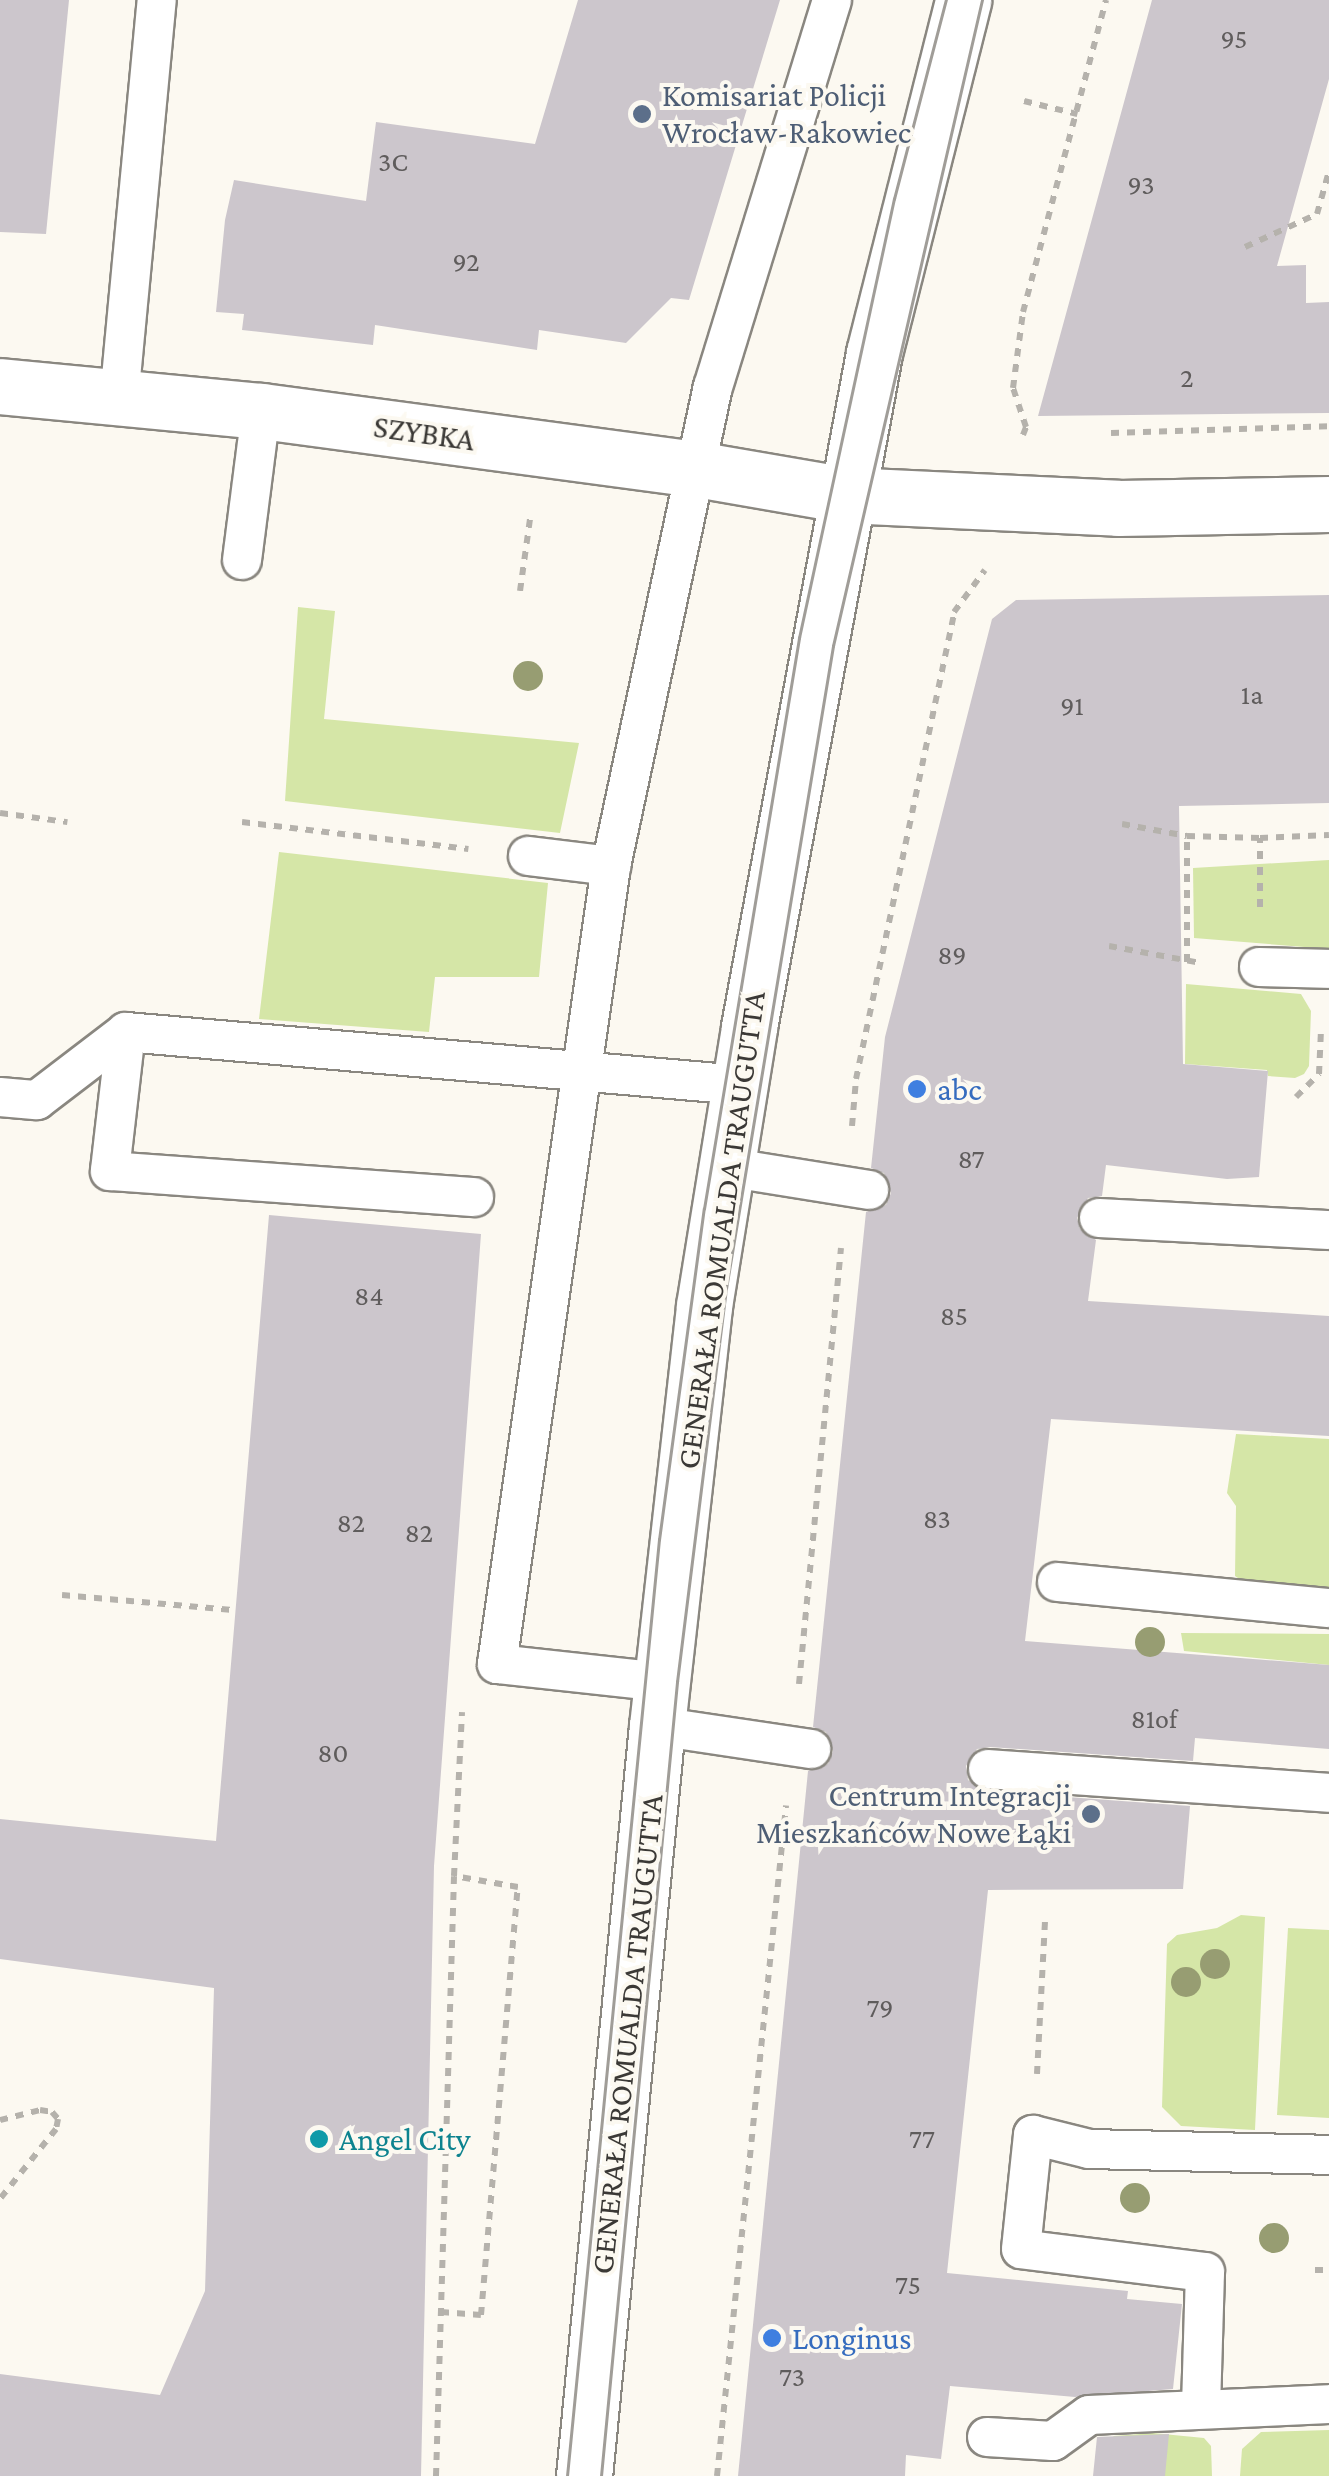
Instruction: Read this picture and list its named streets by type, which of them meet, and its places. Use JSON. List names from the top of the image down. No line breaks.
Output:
{"streets":{"main road":["SZYBKA","GENERAŁA ROMUALDA TRAUGUTTA"]},"crossings":[["SZYBKA","GENERAŁA ROMUALDA TRAUGUTTA"]],"places":["Komisariat Policji Wrocław-Rakowiec","abc","Centrum Integracji Mieszkańców Nowe Łąki","Angel City","Longinus"],"house_numbers":["95","3C","93","92","2","1a","91","89","87","84","85","83","82","82","81of","80","79","77","75","73"]}
